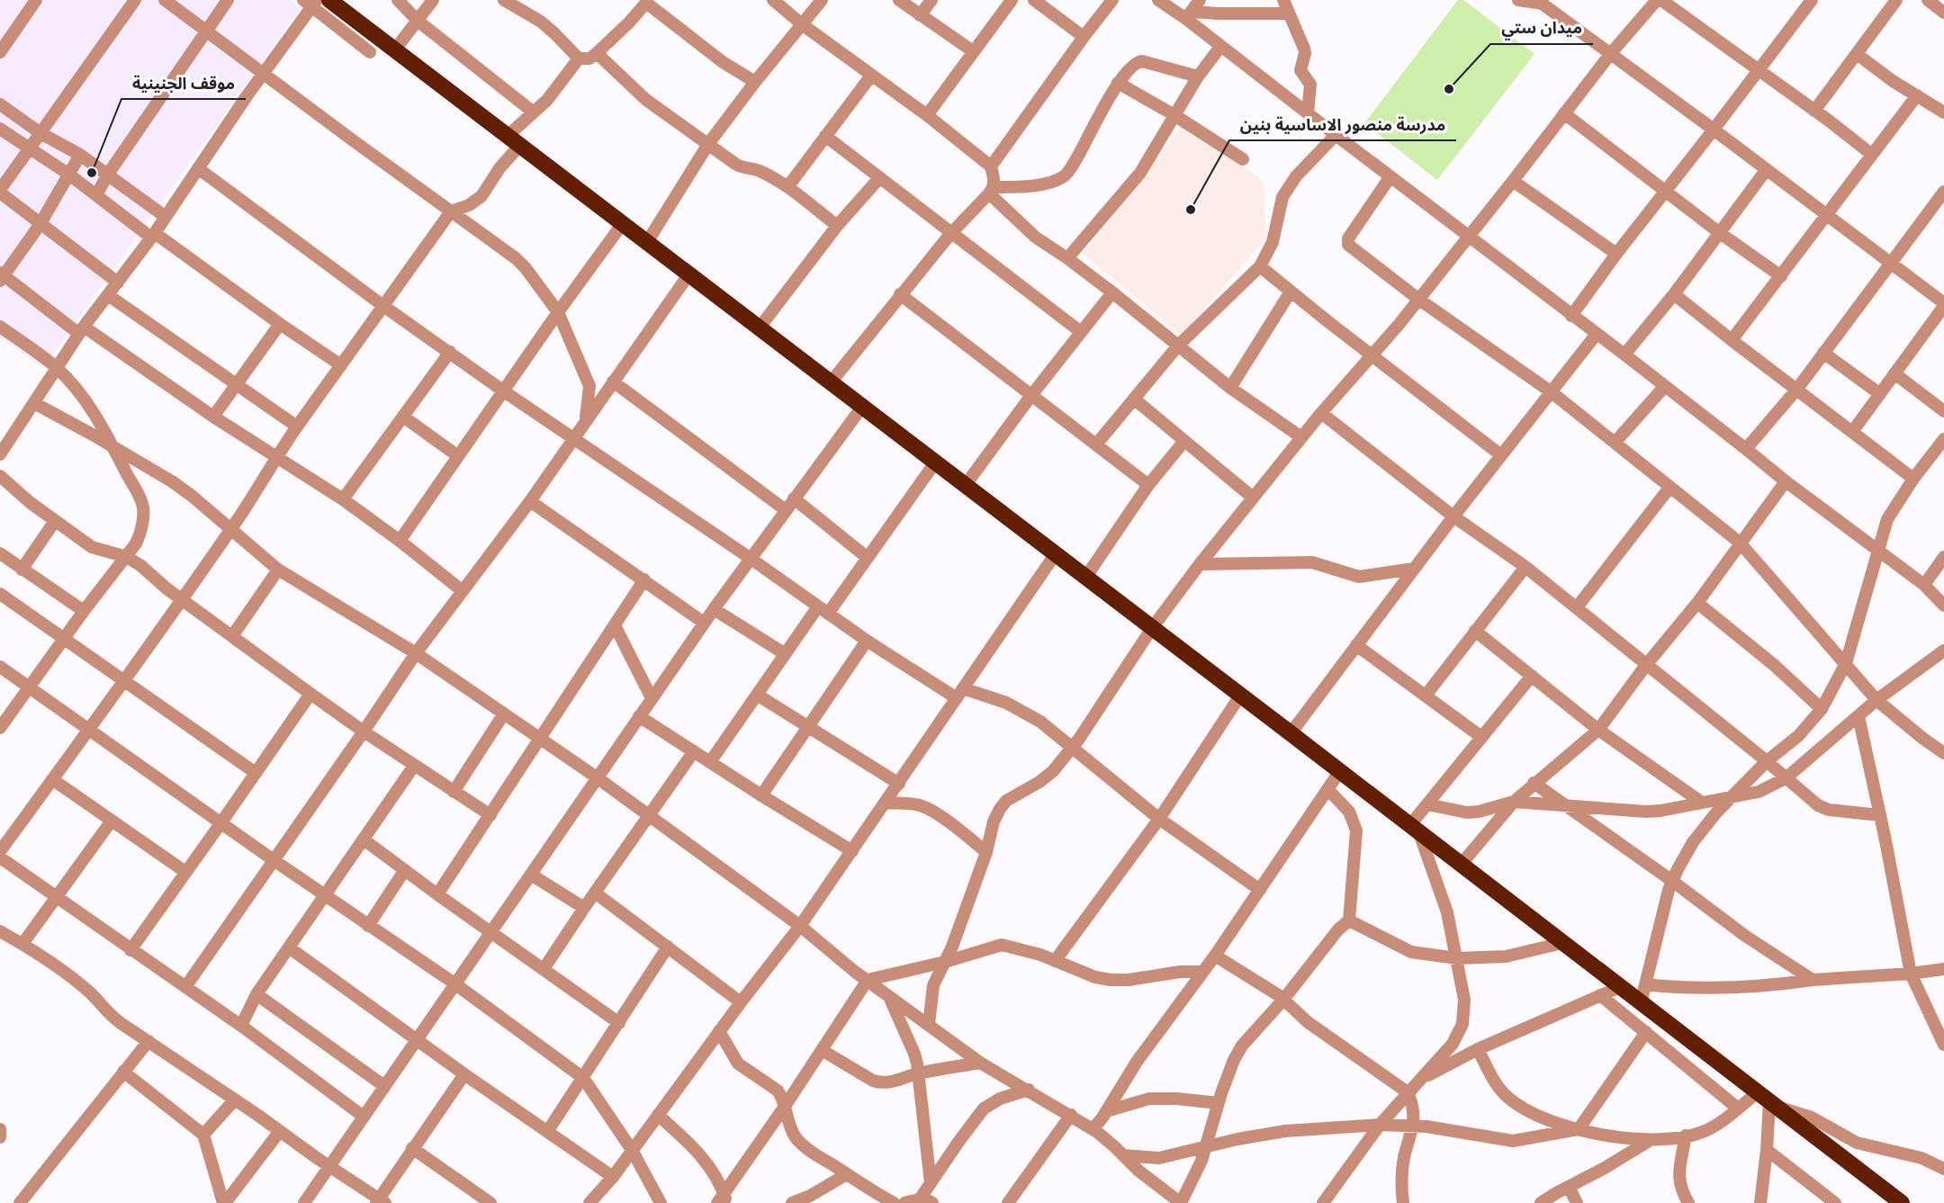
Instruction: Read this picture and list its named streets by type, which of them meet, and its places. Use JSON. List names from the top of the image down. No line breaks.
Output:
{"places":["ميدان ستي","موقف الجنينية","مدرسة منصور الاساسية بنين"]}
